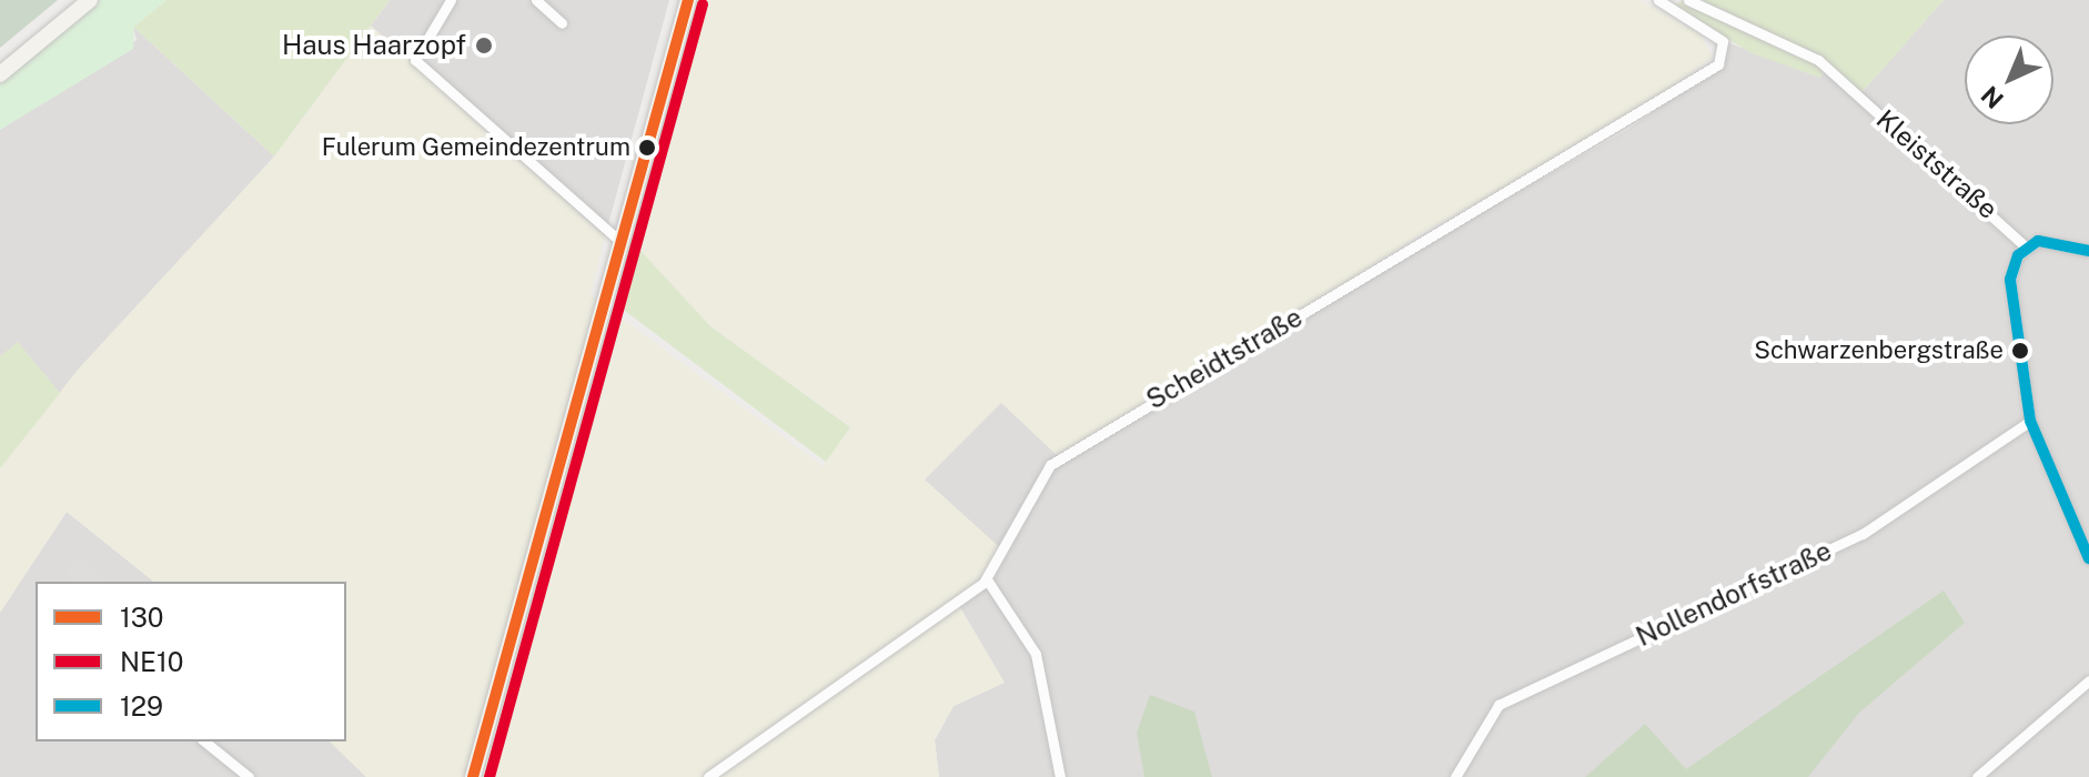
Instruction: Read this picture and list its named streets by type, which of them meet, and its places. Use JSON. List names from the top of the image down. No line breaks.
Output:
{"streets":{"street":["Kleiststraße","Scheidtstraße","Nollendorfstraße"]},"places":["Haus Haarzopf","Fulerum Gemeindezentrum","Schwarzenbergstraße"],"lines":["transit line 130","transit line NE10","transit line 129"],"legend":["130","NE10","129"],"north":"bottom left"}
